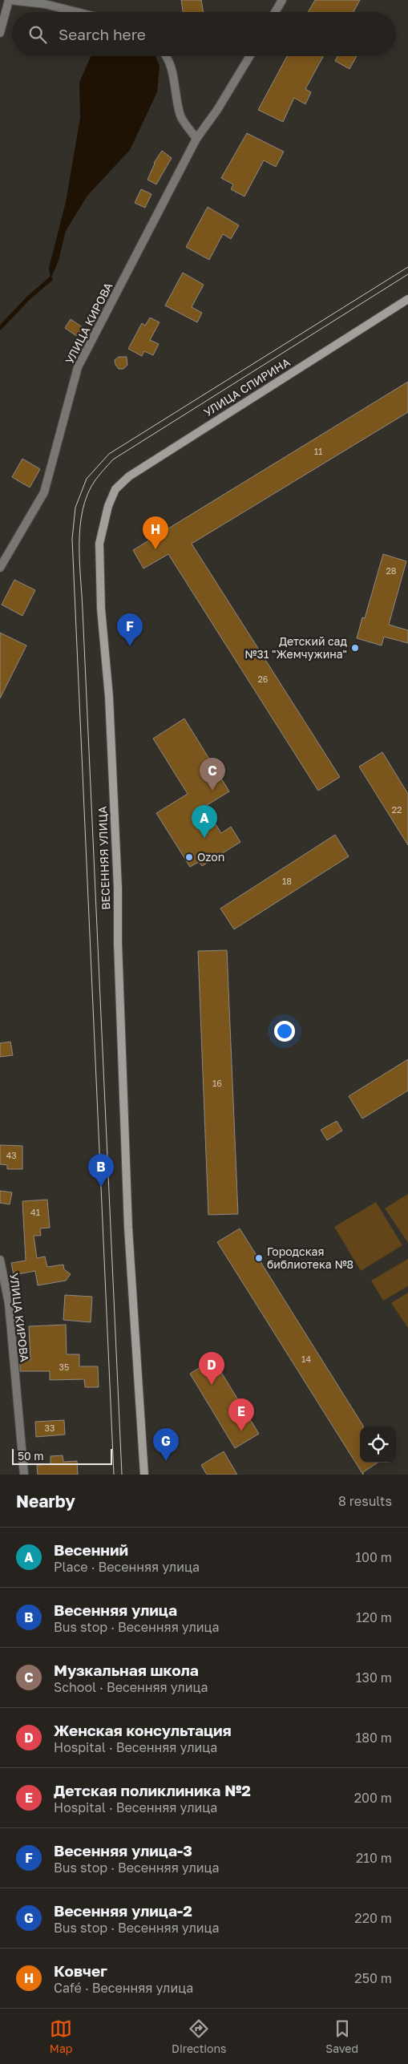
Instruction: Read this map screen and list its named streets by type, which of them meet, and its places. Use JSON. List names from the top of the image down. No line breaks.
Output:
{"streets":{"main road":["УЛИЦА СПИРИНА","ВЕСЕННЯЯ УЛИЦА"],"street":["УЛИЦА КИРОВА"]},"crossings":[["УЛИЦА СПИРИНА","ВЕСЕННЯЯ УЛИЦА"]],"places":["Детский сад №31 \"Жемчужина\"","Ozon","Городская библиотека №8"],"house_numbers":["11","28","26","22","18","16","43","41","14","35","33"],"scale_bar":"50 m","page":{"search":"Search here","pins":["H","F","C","A","B","D","E","G"],"scale":"50 m","heading":["Nearby","8 results"],"list":[{"mark":"A","name":"Весенний","note":"Place · Весенняя улица","value":"100 m"},{"mark":"B","name":"Весенняя улица","note":"Bus stop · Весенняя улица","value":"120 m"},{"mark":"C","name":"Музкальная школа","note":"School · Весенняя улица","value":"130 m"},{"mark":"D","name":"Женская консультация","note":"Hospital · Весенняя улица","value":"180 m"},{"mark":"E","name":"Детская поликлиника №2","note":"Hospital · Весенняя улица","value":"200 m"},{"mark":"F","name":"Весенняя улица-3","note":"Bus stop · Весенняя улица","value":"210 m"},{"mark":"G","name":"Весенняя улица-2","note":"Bus stop · Весенняя улица","value":"220 m"},{"mark":"H","name":"Ковчег","note":"Café · Весенняя улица","value":"250 m"}],"nav":["Map","Directions","Saved"]}}
